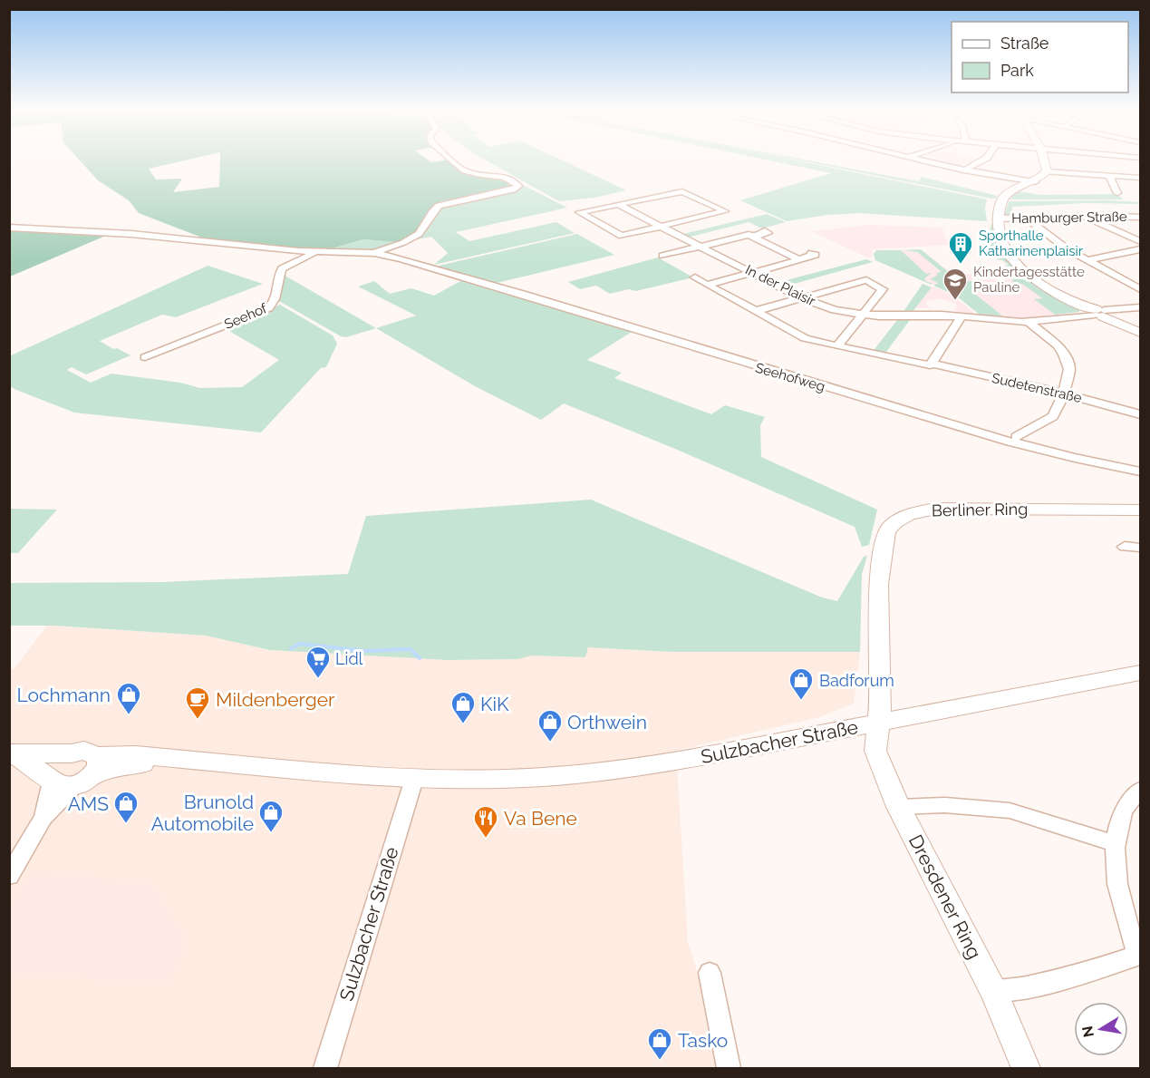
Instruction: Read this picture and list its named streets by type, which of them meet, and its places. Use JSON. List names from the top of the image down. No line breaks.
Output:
{"streets":{"street":["Hamburger Straße","In der Plaisir","Seehof","Seehofweg","Sudetenstraße","Berliner Ring","Sulzbacher Straße","Dresdener Ring"]},"crossings":[["Seehof","Seehofweg"],["Berliner Ring","Sulzbacher Straße"],["Berliner Ring","Dresdener Ring"],["Sulzbacher Straße","Dresdener Ring"]],"places":{"building":["Sporthalle Katharinenplaisir"],"school or university":["Kindertagesstätte Pauline"],"supermarket":["Lidl"],"shop":["Badforum","Lochmann","KiK","Orthwein","AMS","Brunold Automobile","Tasko"],"cafe":["Mildenberger"],"restaurant":["Va Bene"]},"legend":["Straße","Park"],"north":"left"}
